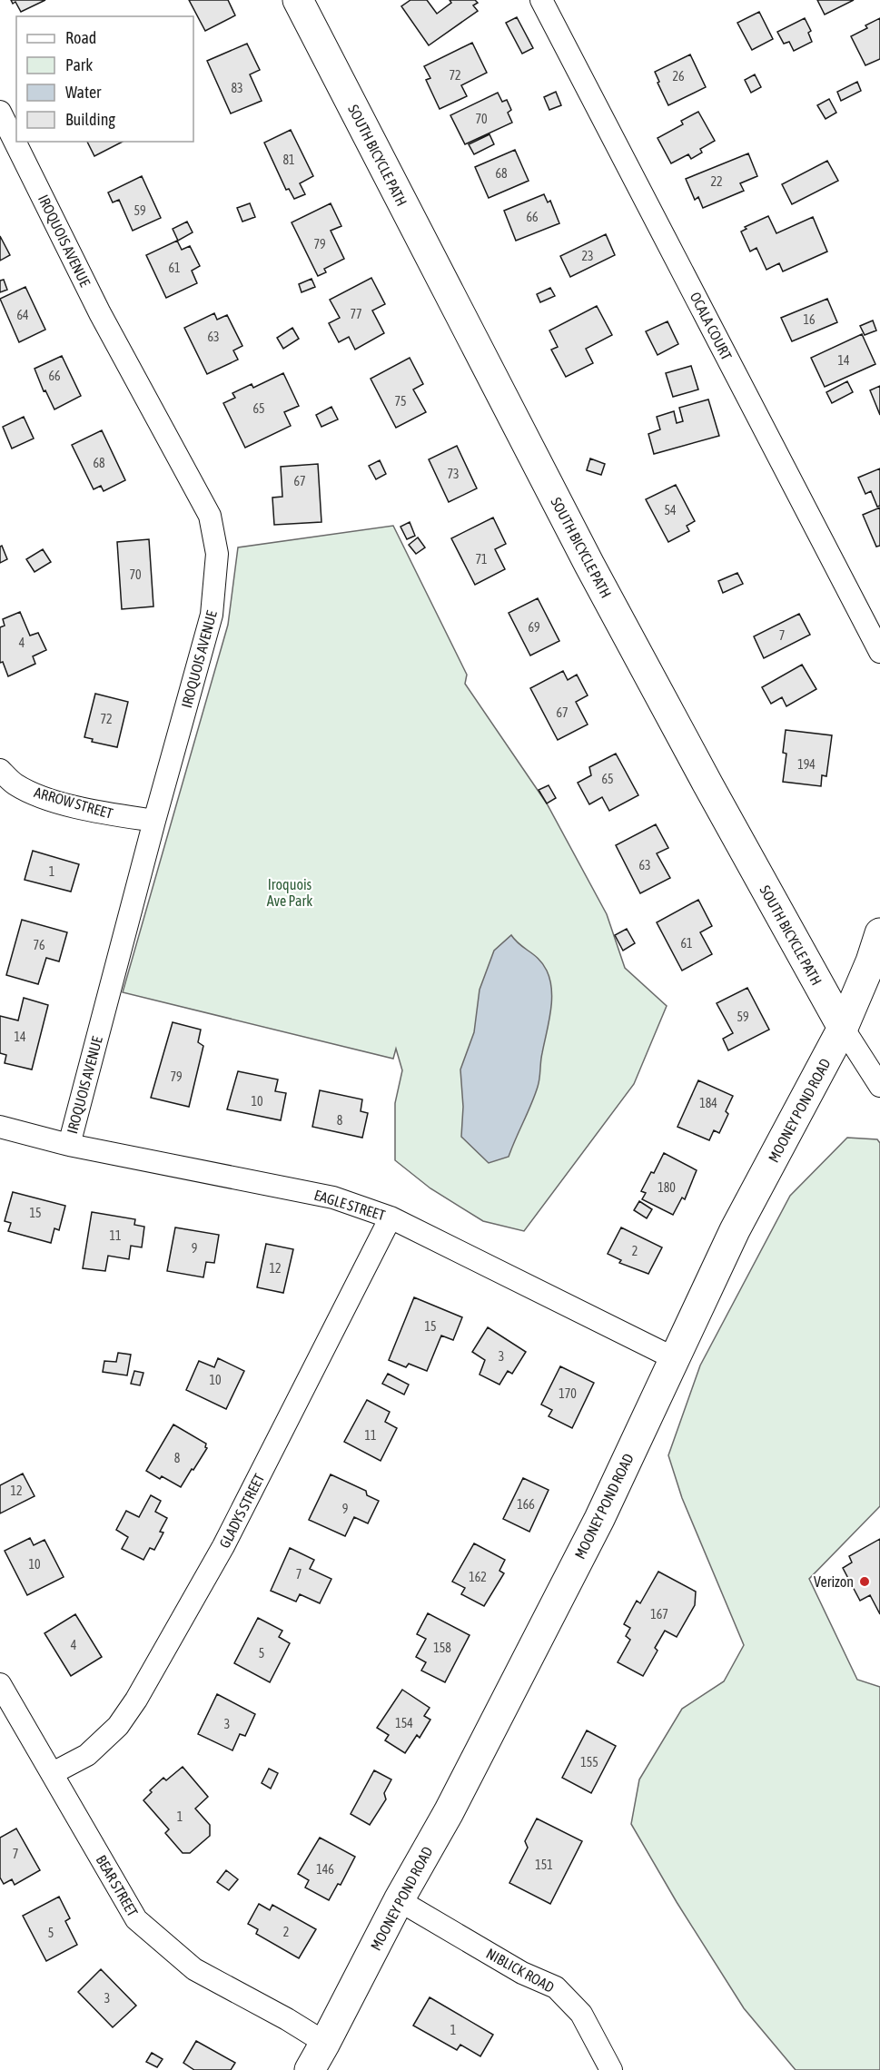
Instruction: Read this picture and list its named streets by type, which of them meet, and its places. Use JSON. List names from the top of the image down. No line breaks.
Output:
{"streets":{"street":["SOUTH BICYCLE PATH","IROQUOIS AVENUE","OCALA COURT","ARROW STREET","MOONEY POND ROAD","EAGLE STREET","GLADYS STREET","BEAR STREET","NIBLICK ROAD"]},"crossings":[["SOUTH BICYCLE PATH","MOONEY POND ROAD"],["IROQUOIS AVENUE","ARROW STREET"],["IROQUOIS AVENUE","EAGLE STREET"],["MOONEY POND ROAD","EAGLE STREET"],["MOONEY POND ROAD","BEAR STREET"],["MOONEY POND ROAD","NIBLICK ROAD"],["EAGLE STREET","GLADYS STREET"],["GLADYS STREET","BEAR STREET"]],"parks":["Iroquois Ave Park"],"places":["Verizon"],"house_numbers":["72","26","83","70","81","68","22","59","66","79","23","61","77","64","16","63","14","66","75","65","68","73","67","54","71","70","69","7","4","67","72","194","65","63","1","61","76","59","14","79","10","184","8","180","15","11","9","2","12","15","3","10","170","11","8","12","166","9","10","7","162","167","4","158","5","154","3","155","1","7","151","146","2","5","3","1"],"legend":["Road","Park","Water","Building"]}
